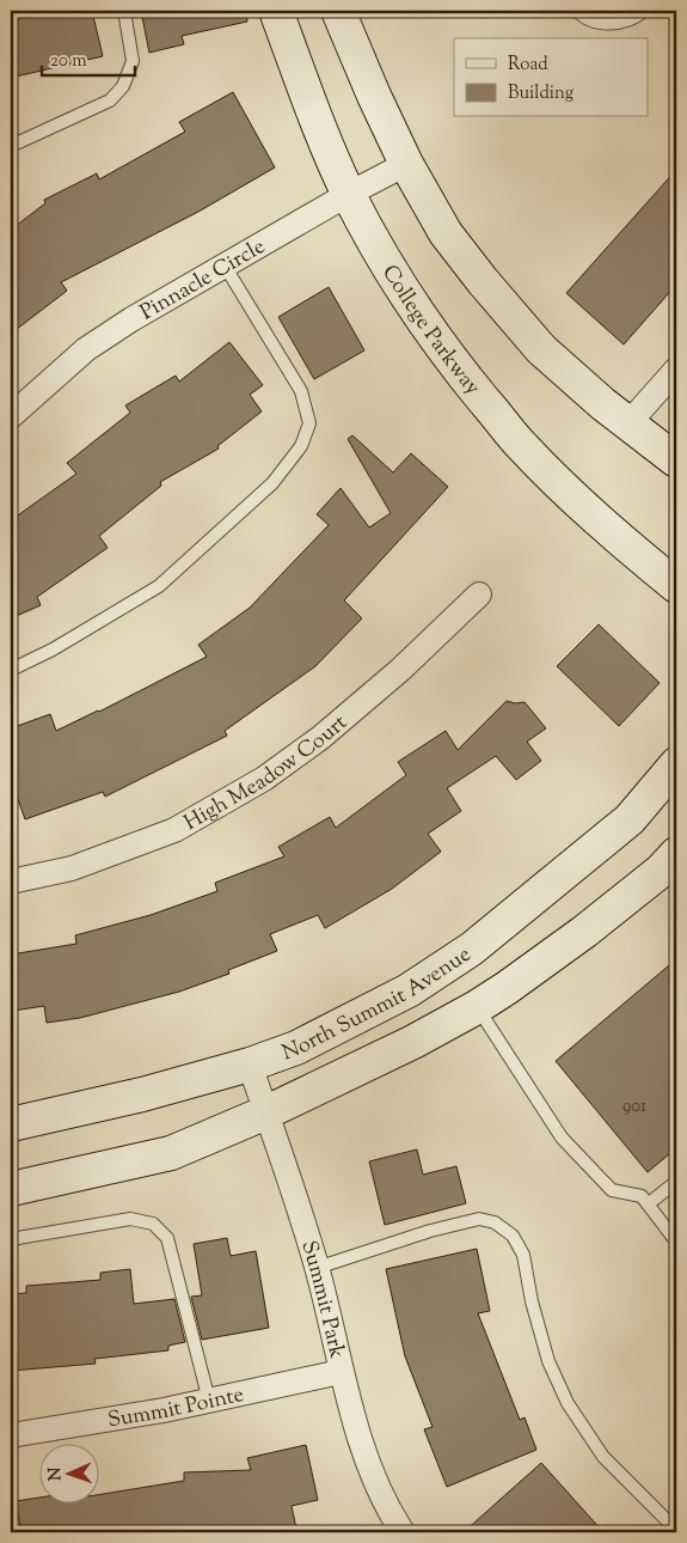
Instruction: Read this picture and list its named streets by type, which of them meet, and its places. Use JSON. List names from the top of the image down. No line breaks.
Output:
{"streets":{"main road":["College Parkway","North Summit Avenue"],"street":["Pinnacle Circle","High Meadow Court","Summit Park","Summit Pointe"]},"crossings":[["Pinnacle Circle","College Parkway"],["North Summit Avenue","Summit Park"],["Summit Park","Summit Pointe"]],"house_numbers":["901"],"legend":["Road","Building"],"scale_bar":"20 m","north":"left"}
